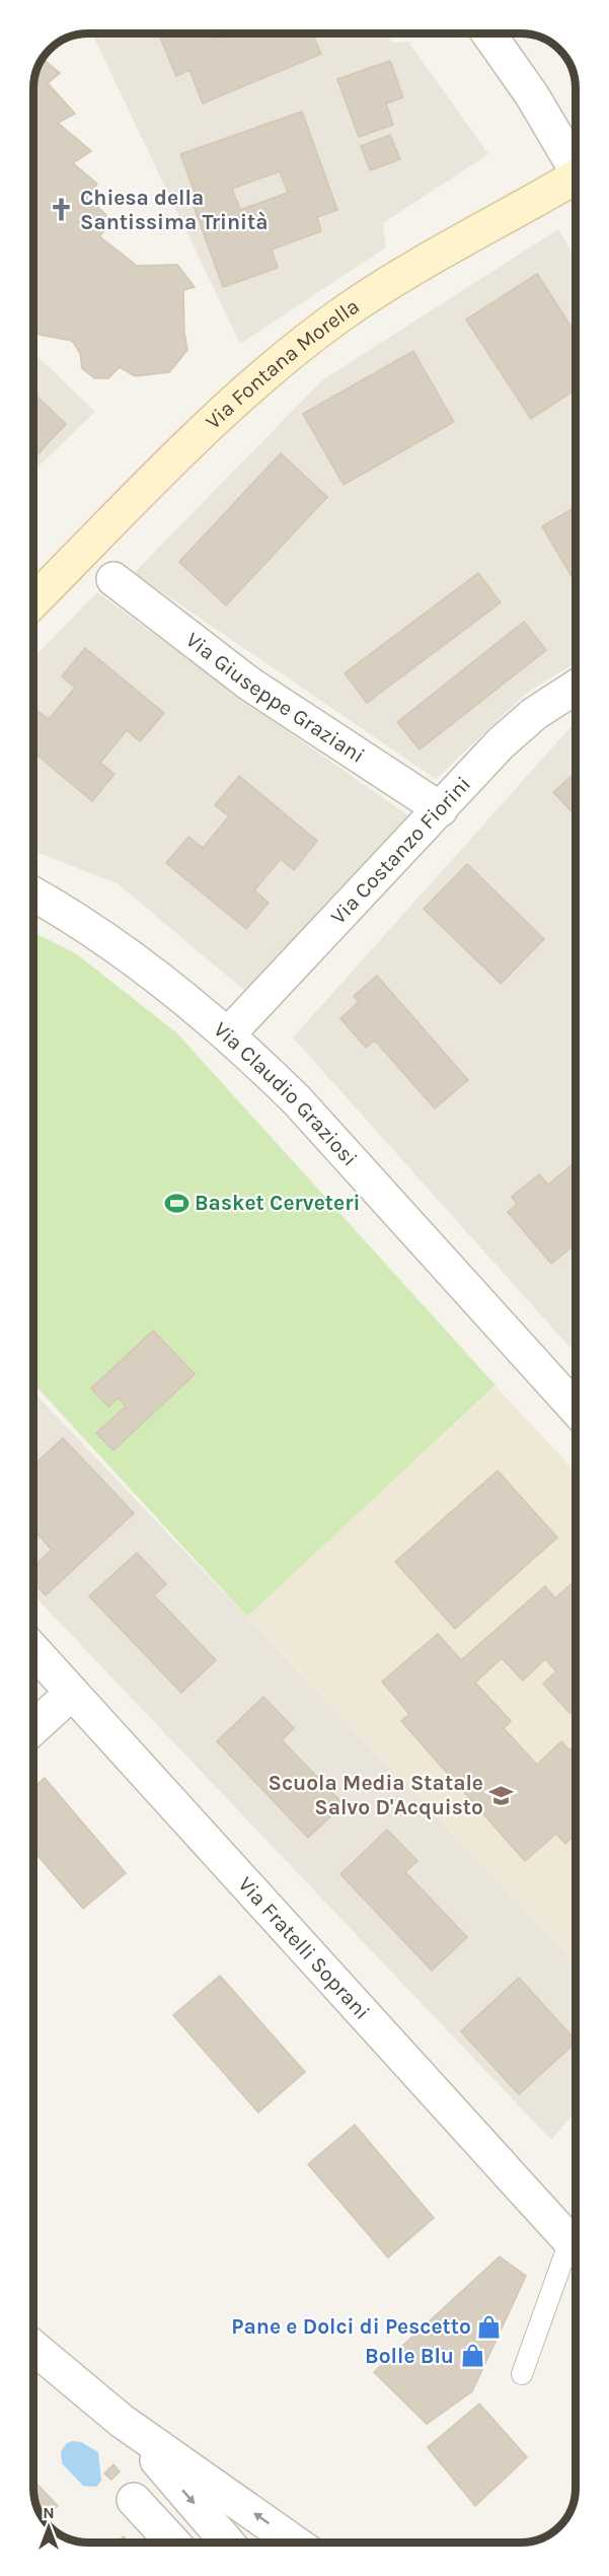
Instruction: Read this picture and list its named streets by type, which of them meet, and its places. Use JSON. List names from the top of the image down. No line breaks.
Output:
{"streets":{"street":["Via Fontana Morella","Via Giuseppe Graziani","Via Costanzo Fiorini","Via Claudio Graziosi","Via Fratelli Soprani"]},"crossings":[["Via Giuseppe Graziani","Via Costanzo Fiorini"],["Via Costanzo Fiorini","Via Claudio Graziosi"]],"places":{"church":["Chiesa della Santissima Trinità"],"sports":["Basket Cerveteri"],"school or university":["Scuola Media Statale Salvo D'Acquisto"],"shop":["Pane e Dolci di Pescetto","Bolle Blu"]},"north":"top"}
